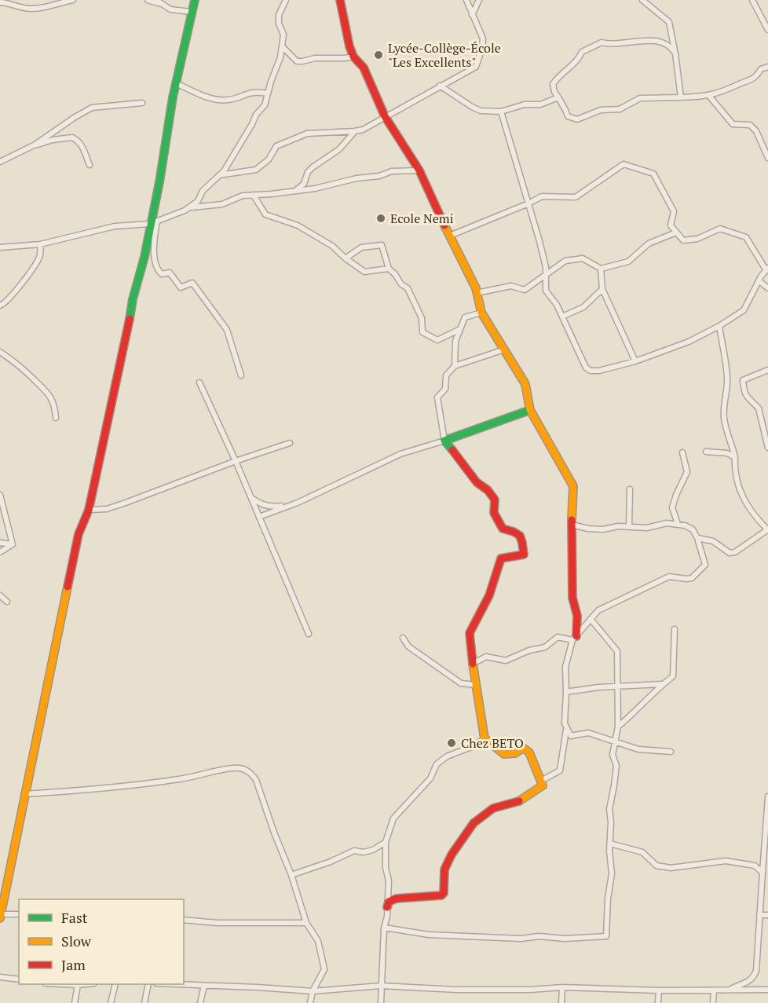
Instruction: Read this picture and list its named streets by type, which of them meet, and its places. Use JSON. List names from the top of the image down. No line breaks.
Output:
{"places":["Lycée-Collège-École \"Les Excellents\"","Ecole Nemi","Chez BETO"],"legend":["Fast","Slow","Jam"]}
